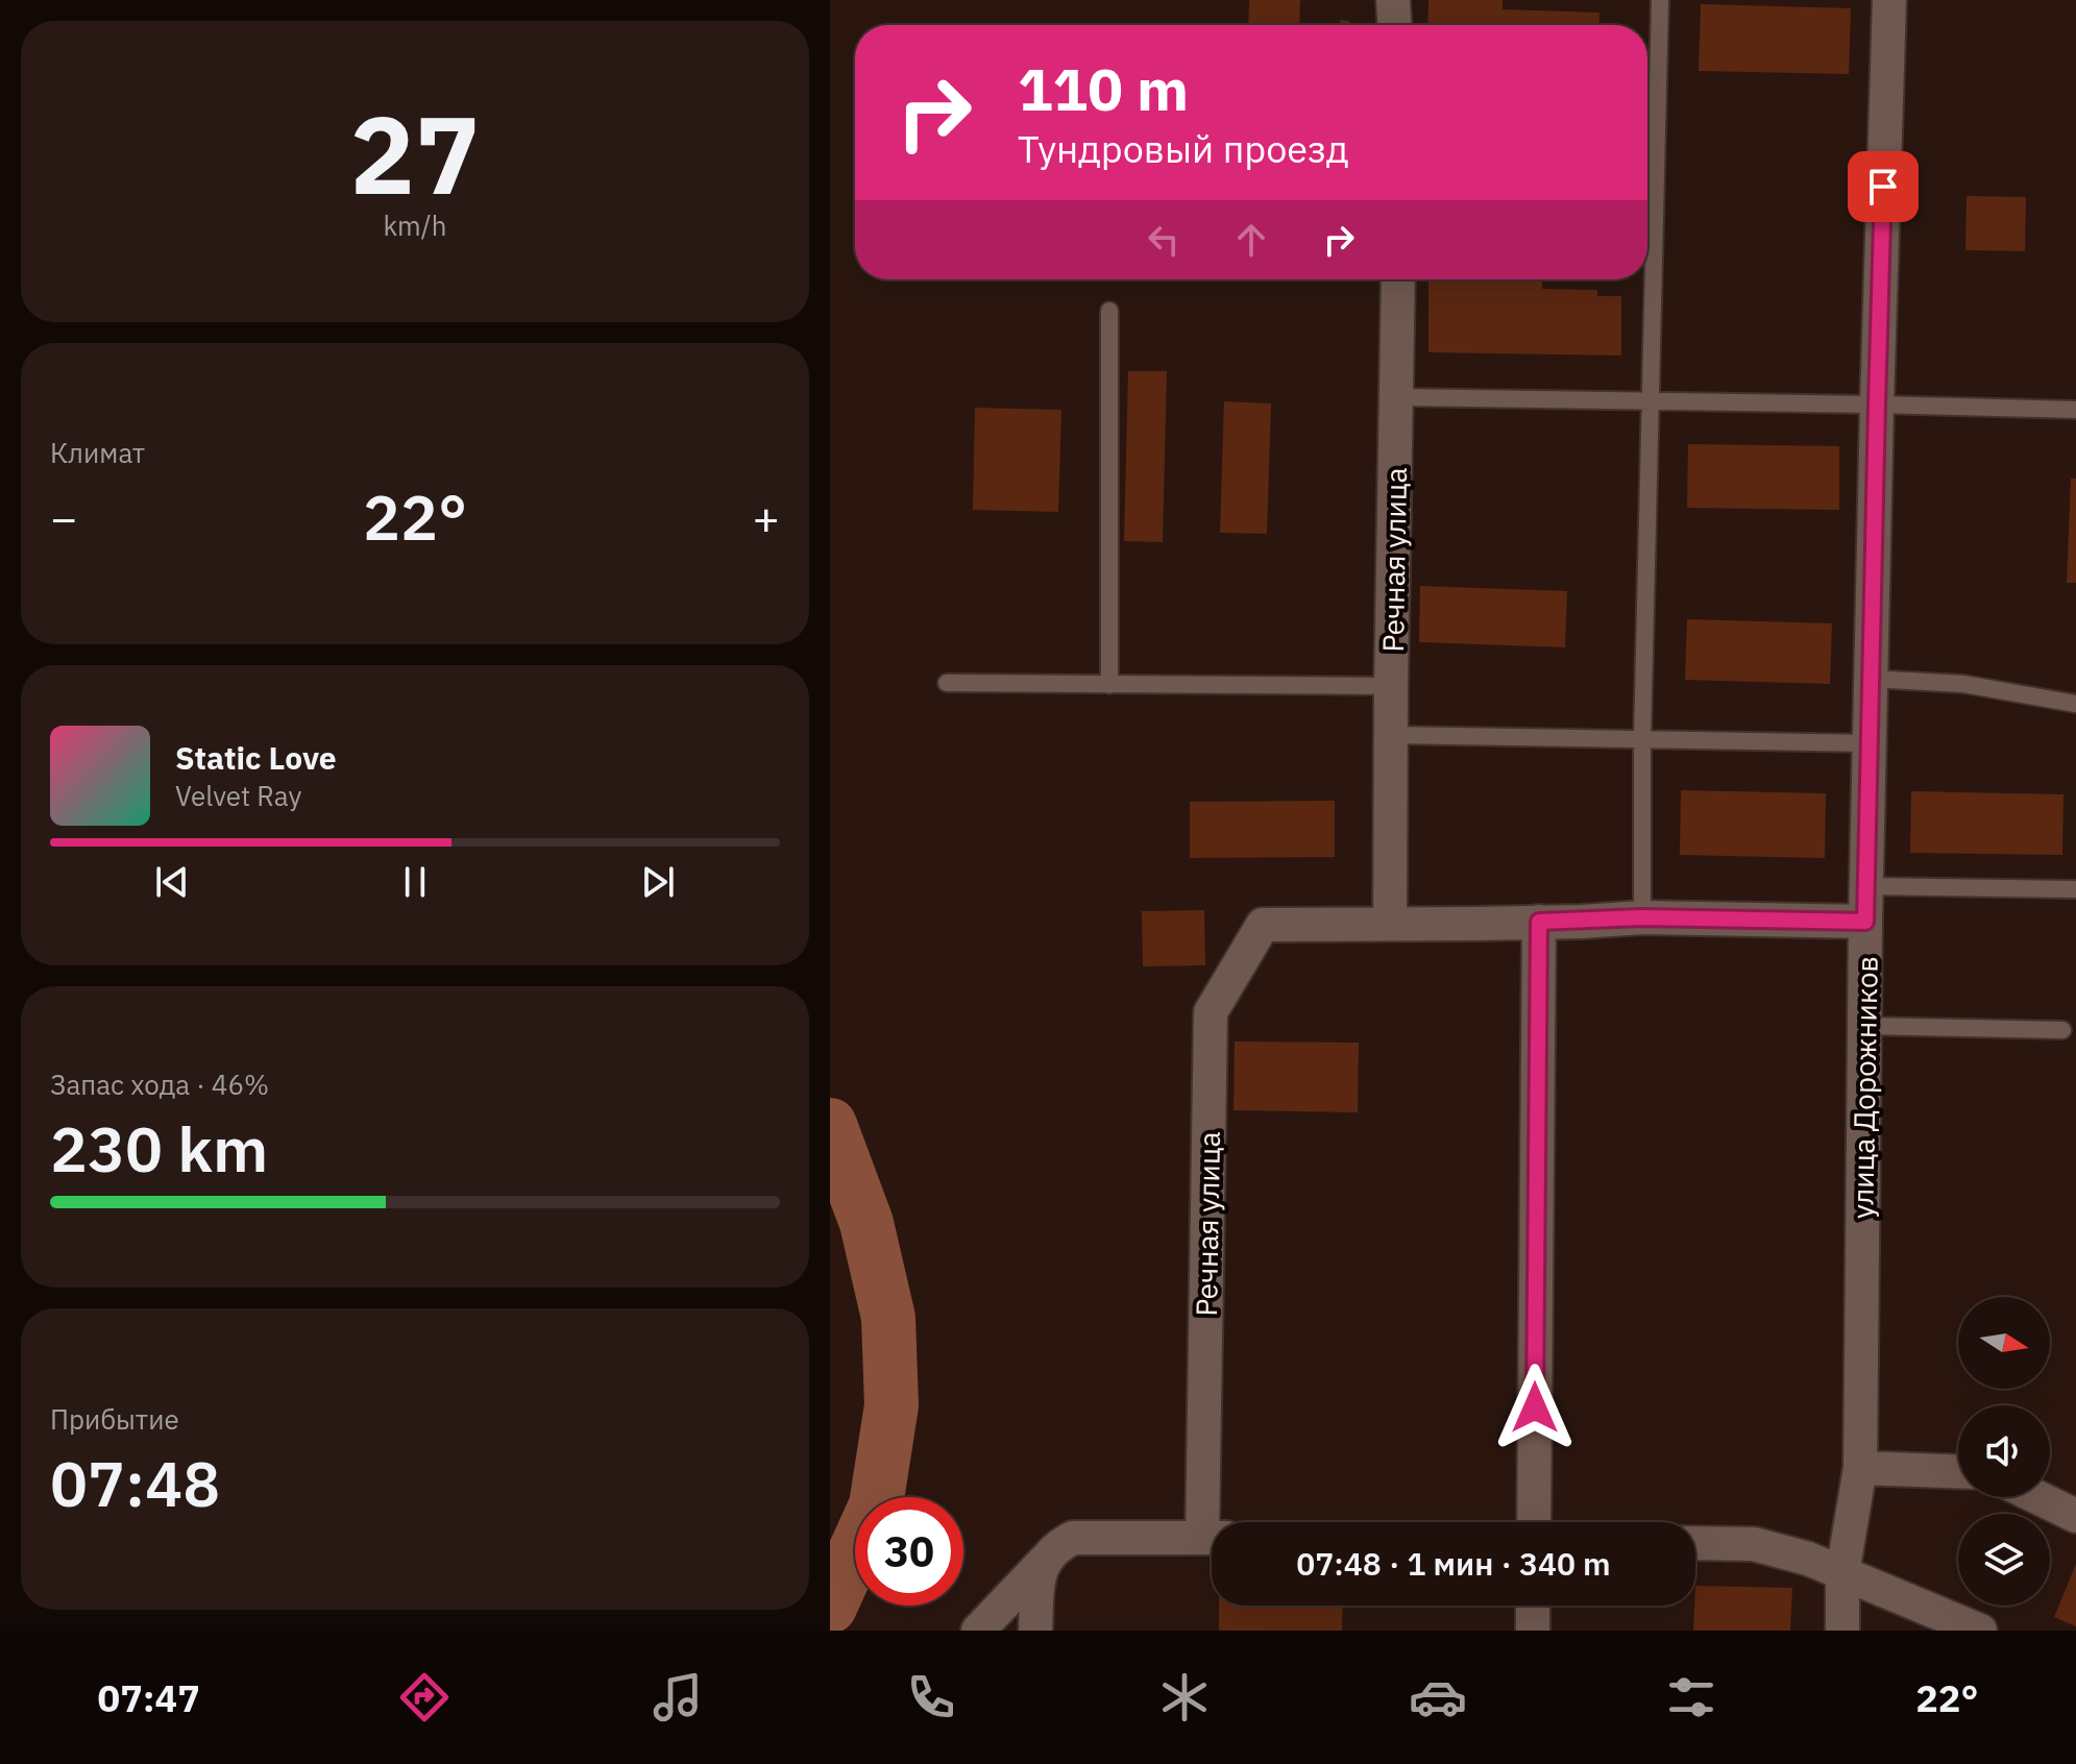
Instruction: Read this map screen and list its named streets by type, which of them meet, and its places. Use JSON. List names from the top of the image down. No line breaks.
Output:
{"streets":{"street":["Речная улица","улица Дорожников"]},"north":"right","page":{"tile":[["27","km/h"],"Климат",["Запас хода · 46%","230 km"],["Прибытие","07:48"]],"turn":["110 m","Тундровый проезд"],"heat":["−","22°","+"],"song":["Static Love","Velvet Ray"],"limit":"30","trip":"07:48 · 1 мин · 340 m","tabs":["07:47","22°"]}}
